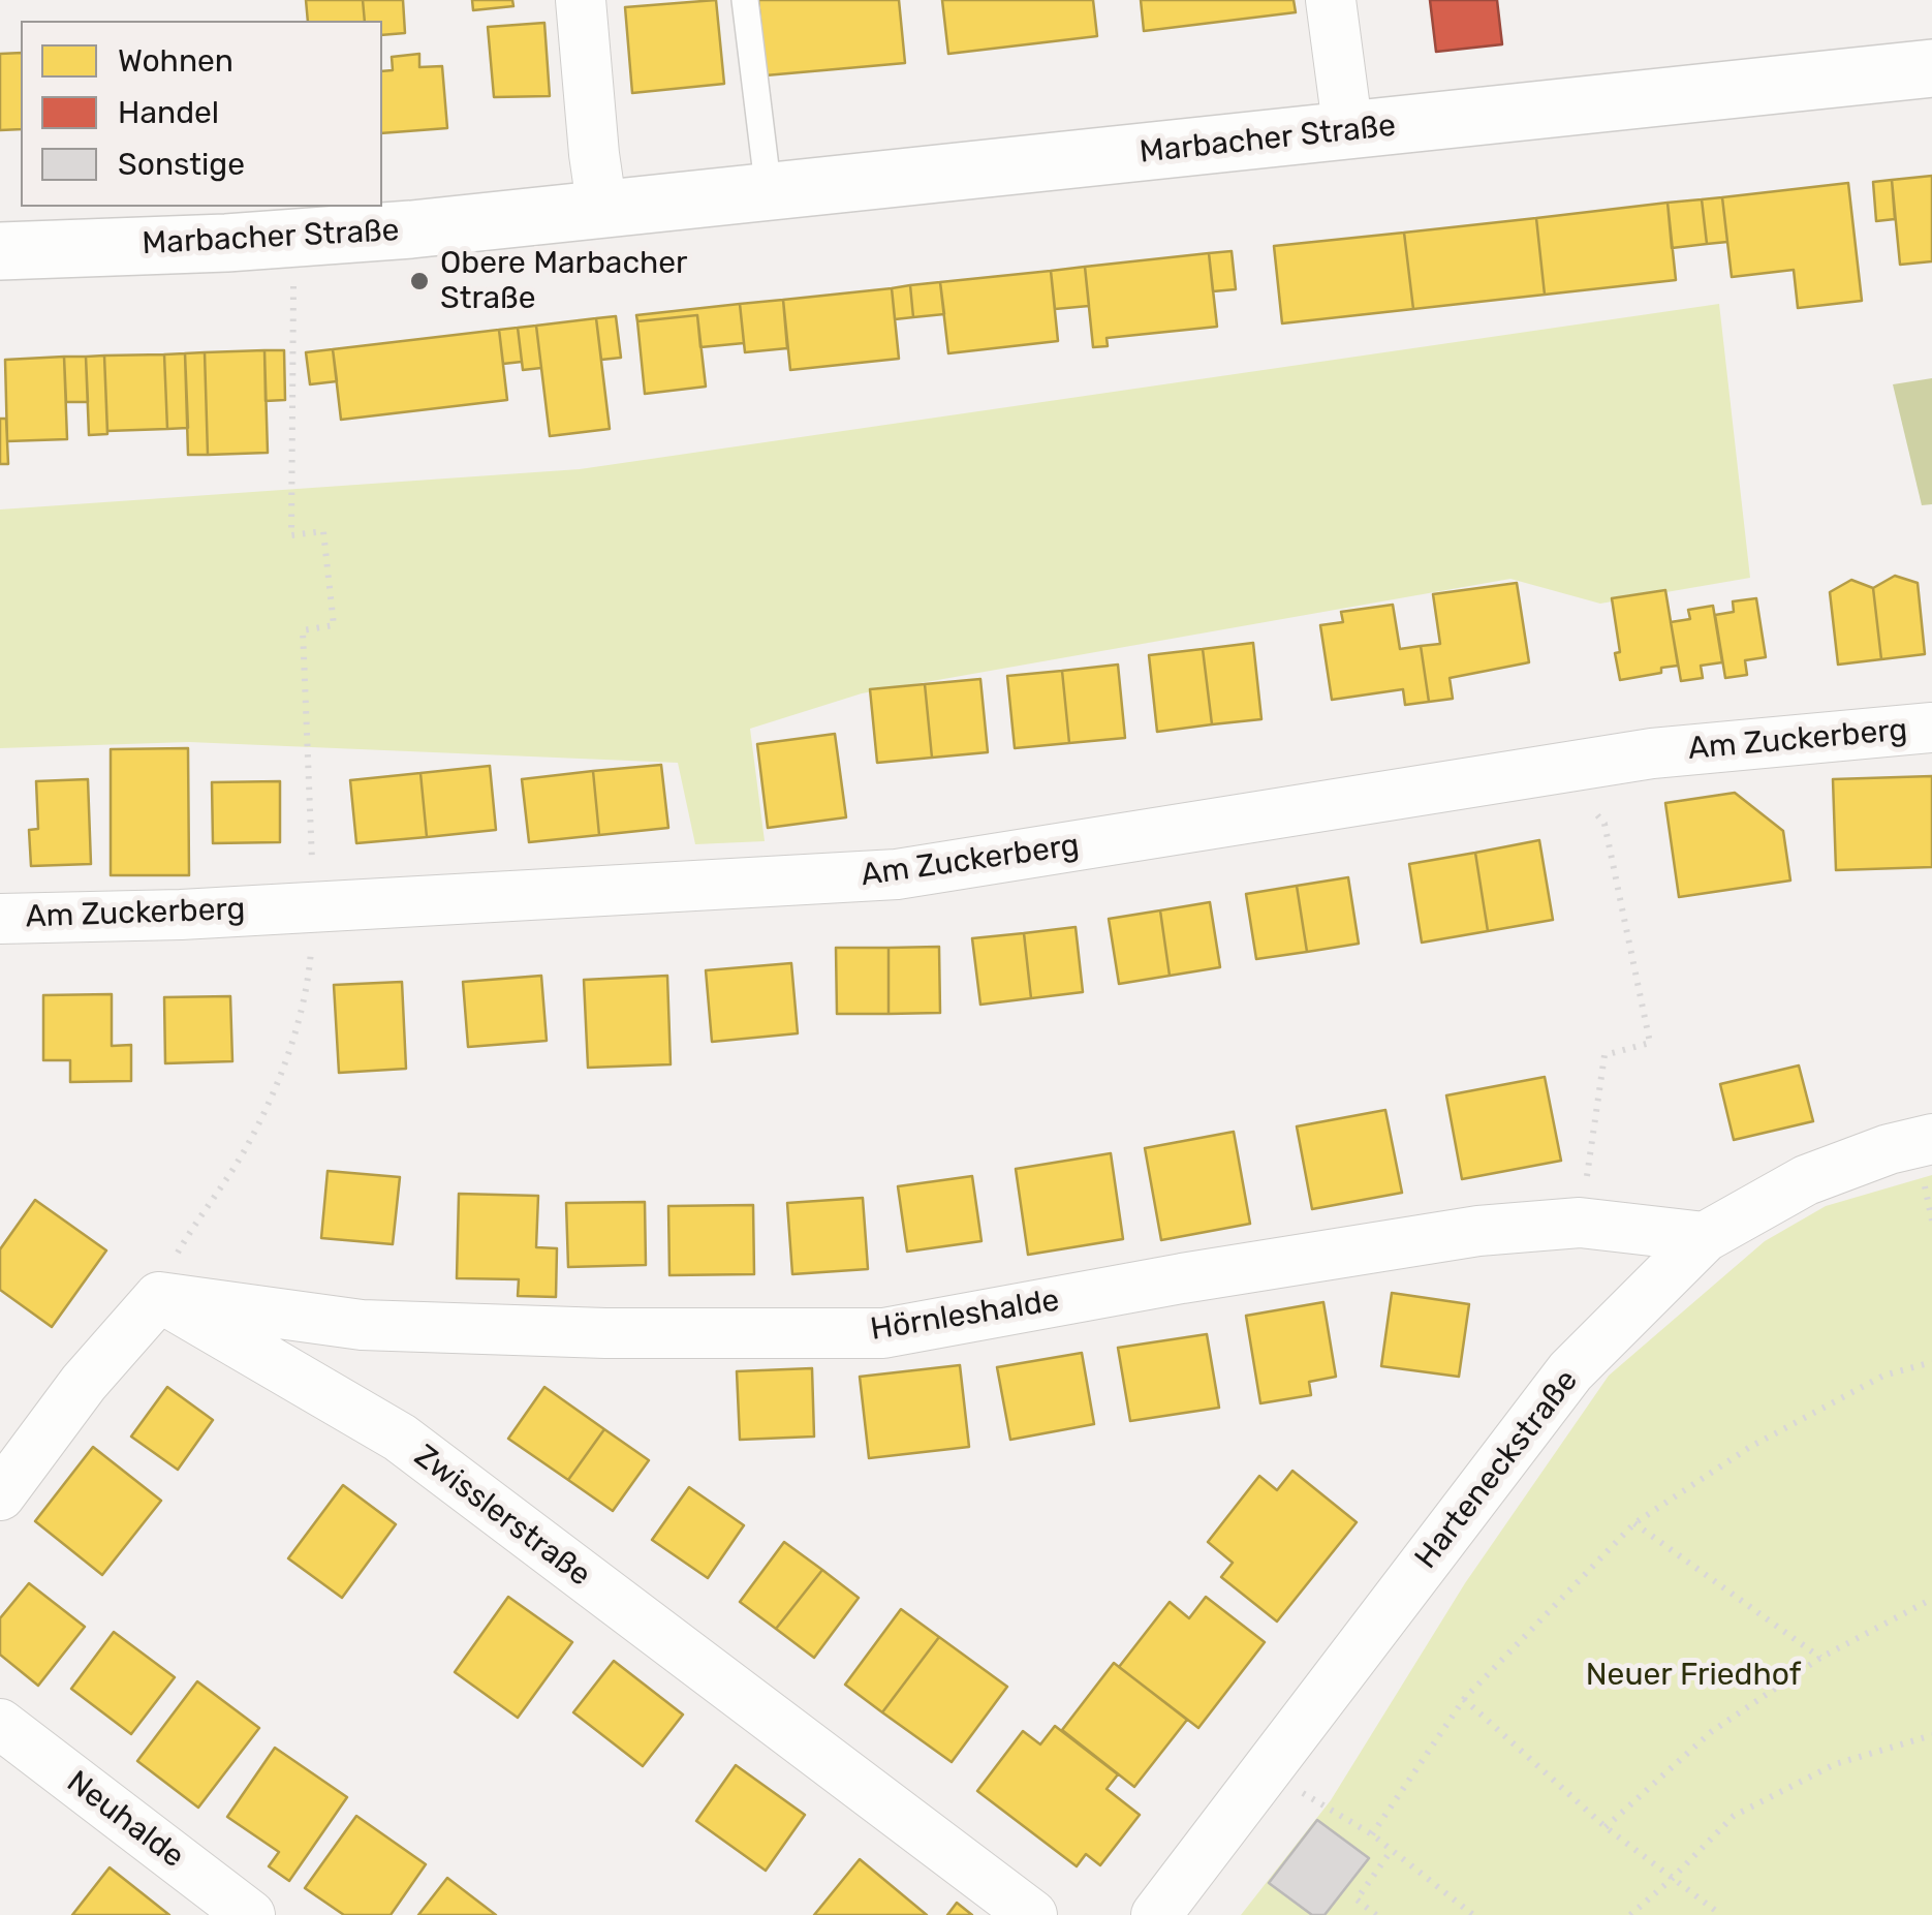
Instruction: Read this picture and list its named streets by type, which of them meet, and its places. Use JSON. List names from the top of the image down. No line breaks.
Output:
{"streets":{"main road":["Marbacher Straße"],"street":["Am Zuckerberg","Hörnleshalde","Harteneckstraße","Zwisslerstraße","Neuhalde"]},"crossings":[["Hörnleshalde","Harteneckstraße"],["Hörnleshalde","Zwisslerstraße"]],"parks":["Neuer Friedhof"],"places":["Obere Marbacher Straße"],"legend":["Wohnen","Handel","Sonstige"]}
